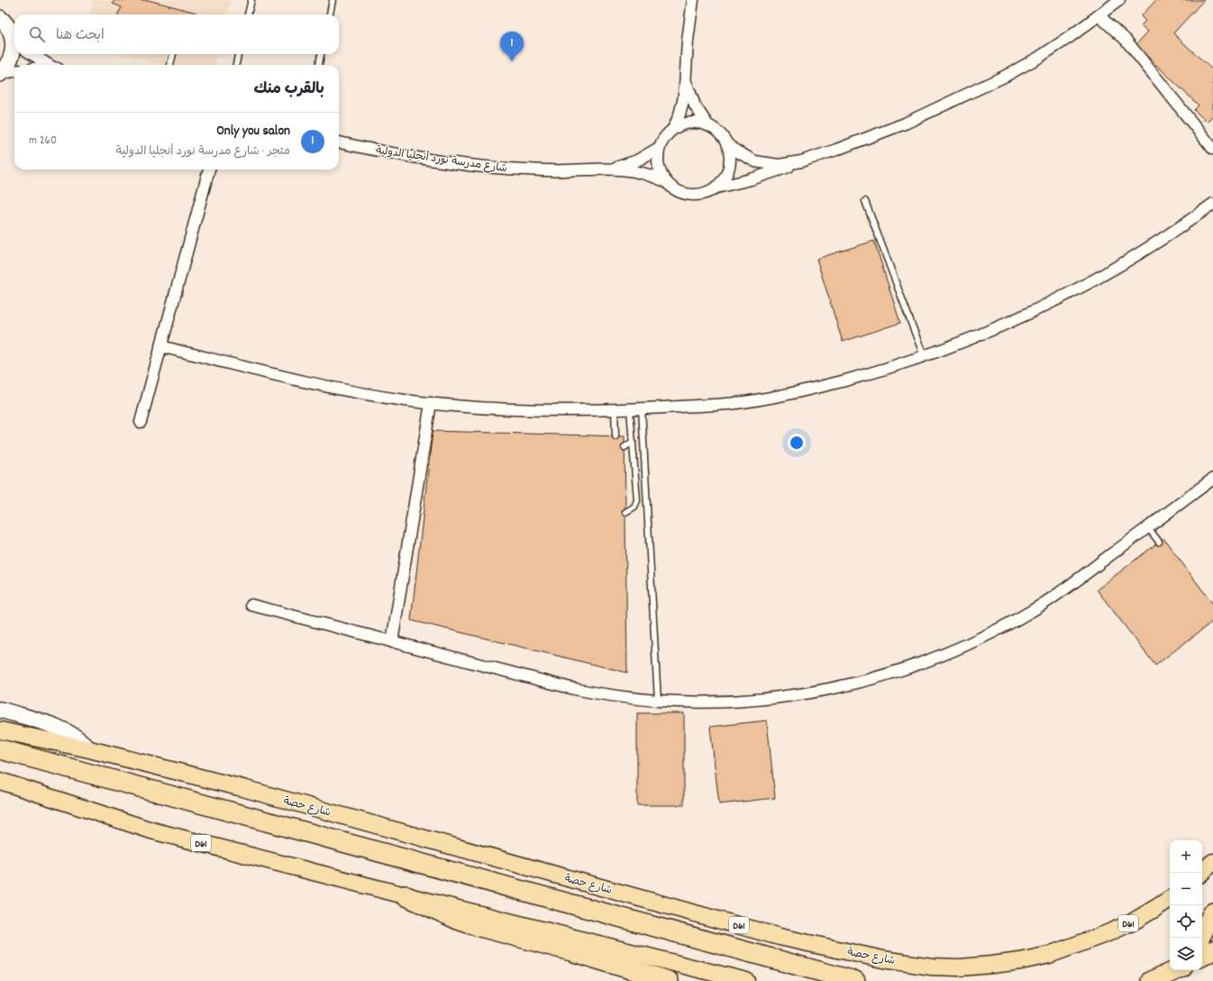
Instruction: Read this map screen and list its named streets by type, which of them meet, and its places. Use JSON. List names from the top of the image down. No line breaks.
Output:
{"streets":{"main road":["شارع حصة","D61"],"street":["شارع مدرسة نورد أنجليا الدولية"]},"page":{"search":"ابحث هنا","pins":"1","heading":"بالقرب منك","list":[{"mark":"1","name":"Only you salon","note":"متجر · شارع مدرسة نورد أنجليا الدولية","value":"260 m"}],"map_buttons":["+","−"]}}
